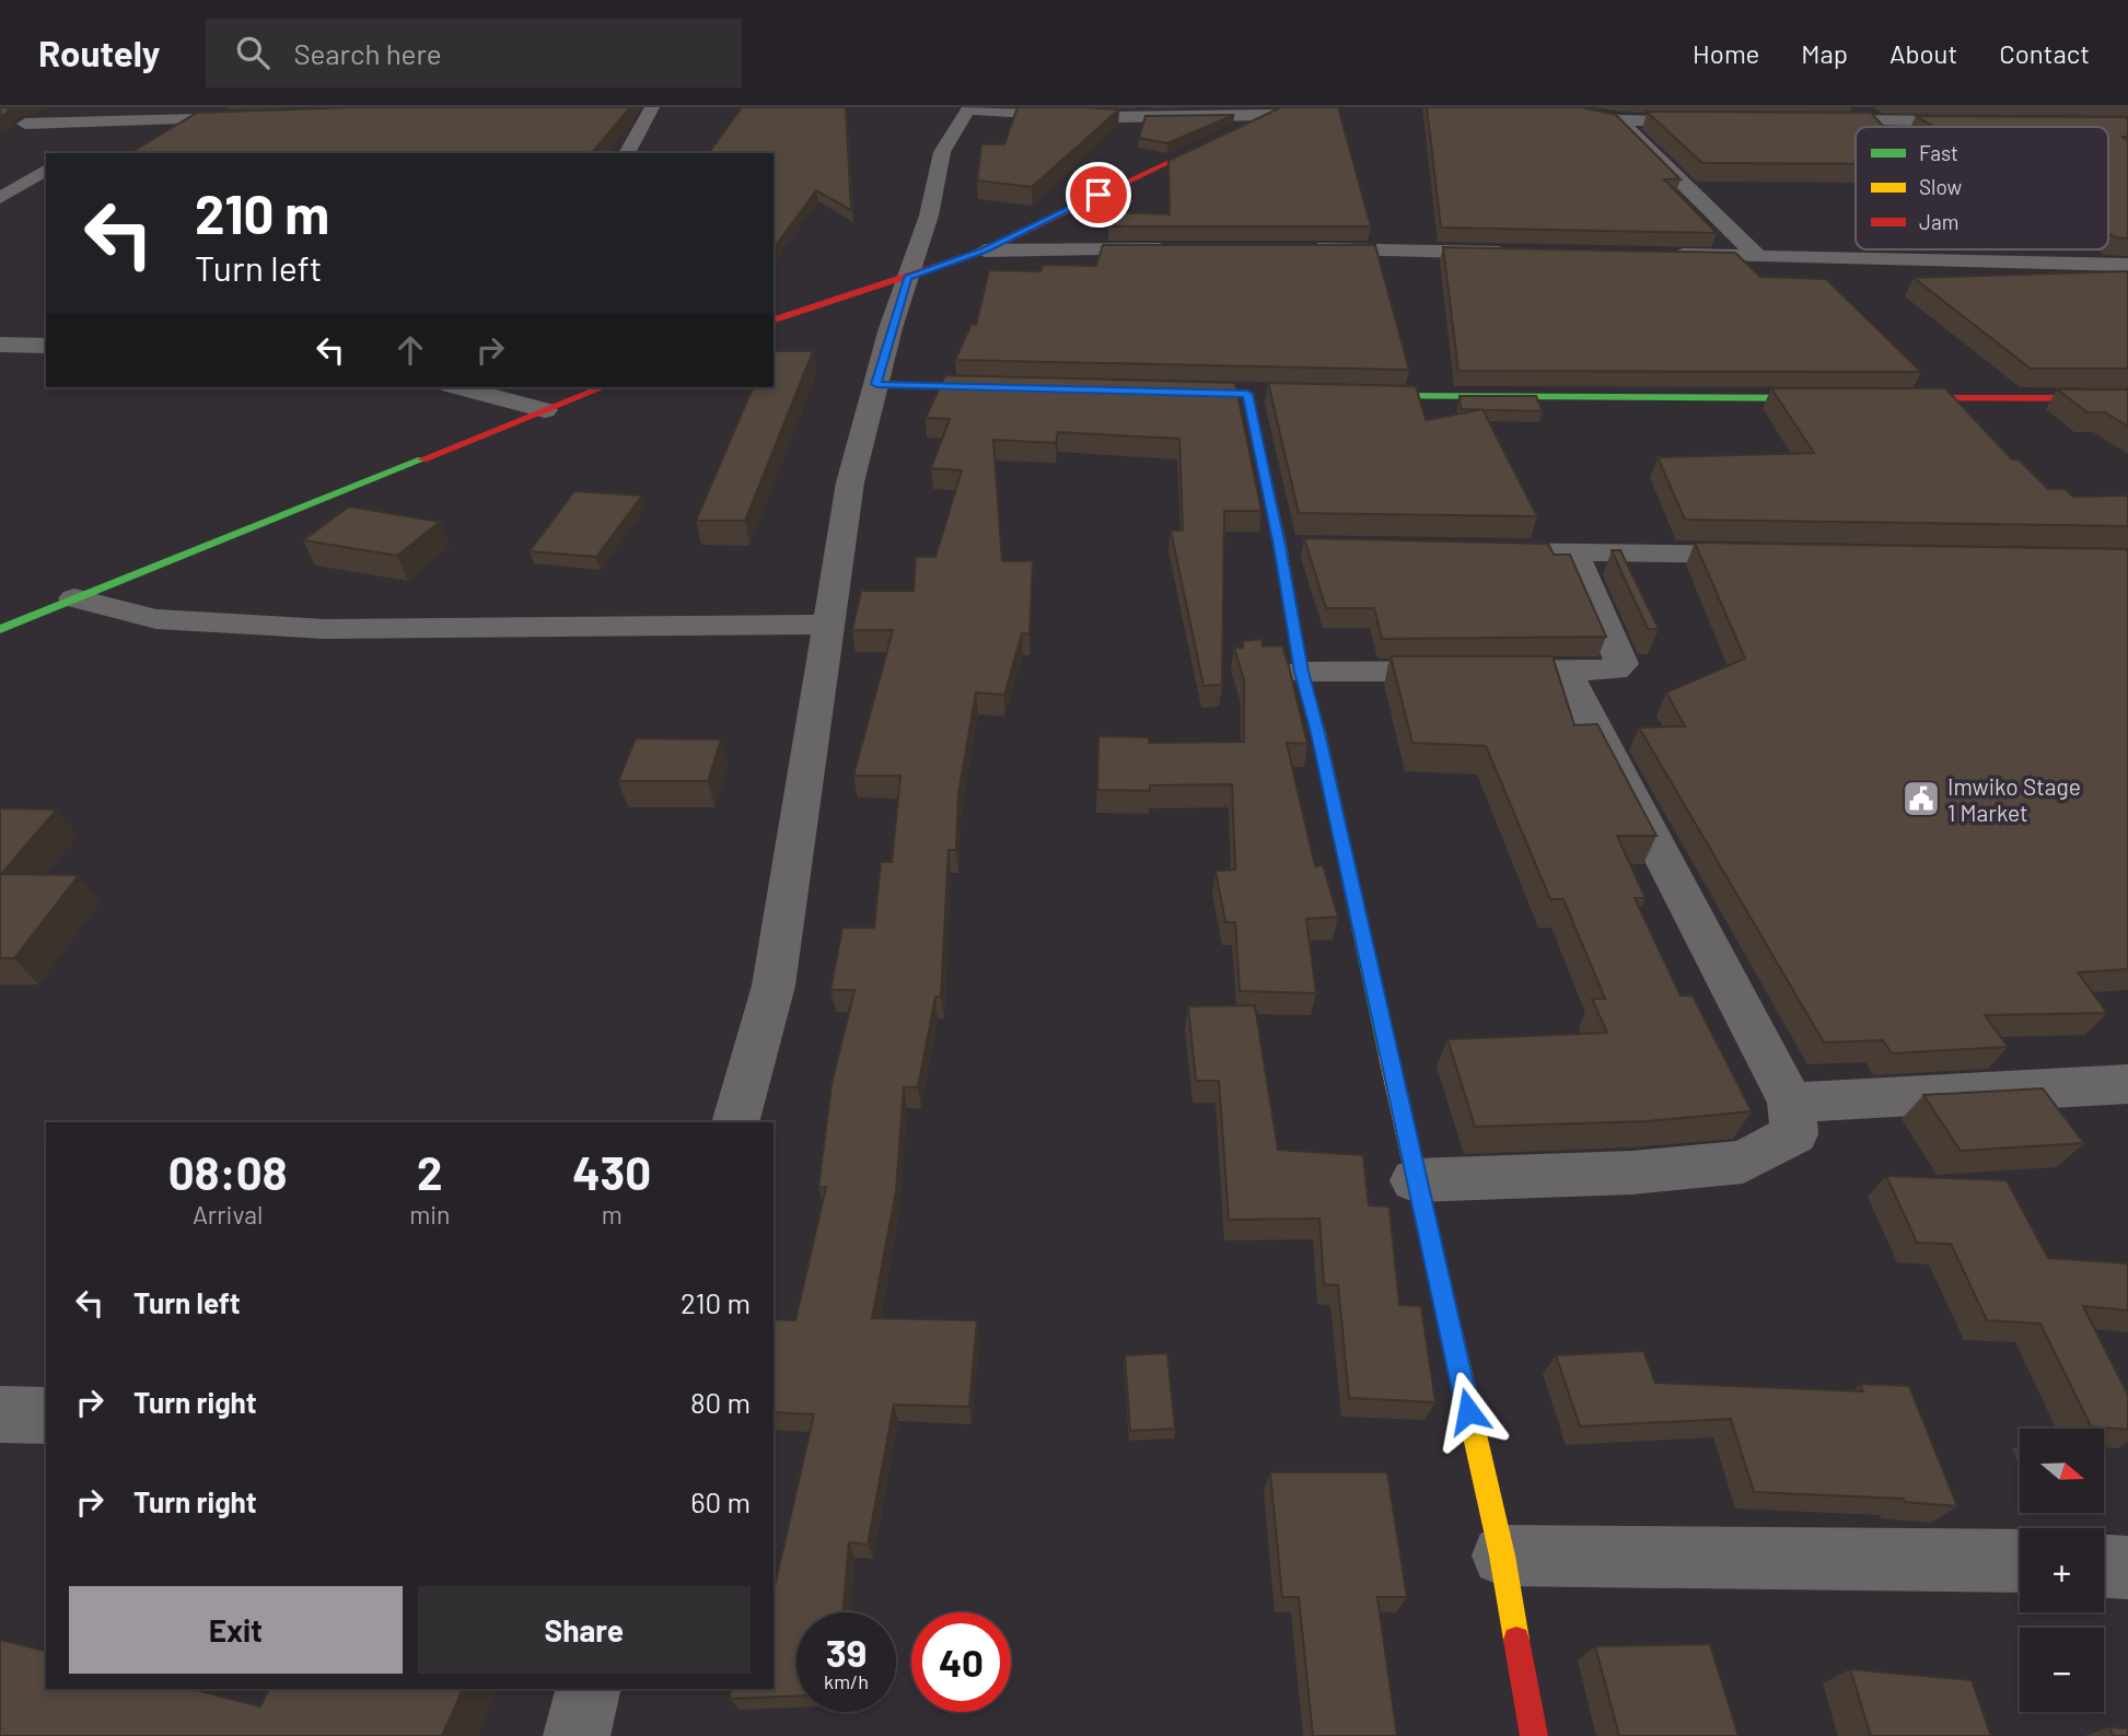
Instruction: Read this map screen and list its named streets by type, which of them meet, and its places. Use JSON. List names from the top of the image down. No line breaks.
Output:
{"places":{"public building":["Imwiko Stage 1 Market"]},"legend":["Fast","Slow","Jam"],"north":"right","page":{"header":"Routely","search":"Search here","nav":["Home","Map","About","Contact"],"turn":["210 m","Turn left"],"eta":["08:08","Arrival","2","min","430","m"],"list":[{"name":"Turn left","value":"210 m"},{"name":"Turn right","value":"80 m"},{"name":"Turn right","value":"60 m"}],"map_buttons":["+","−"],"buttons":["Exit","Share"],"speed":"39 km/h","limit":"40"}}
